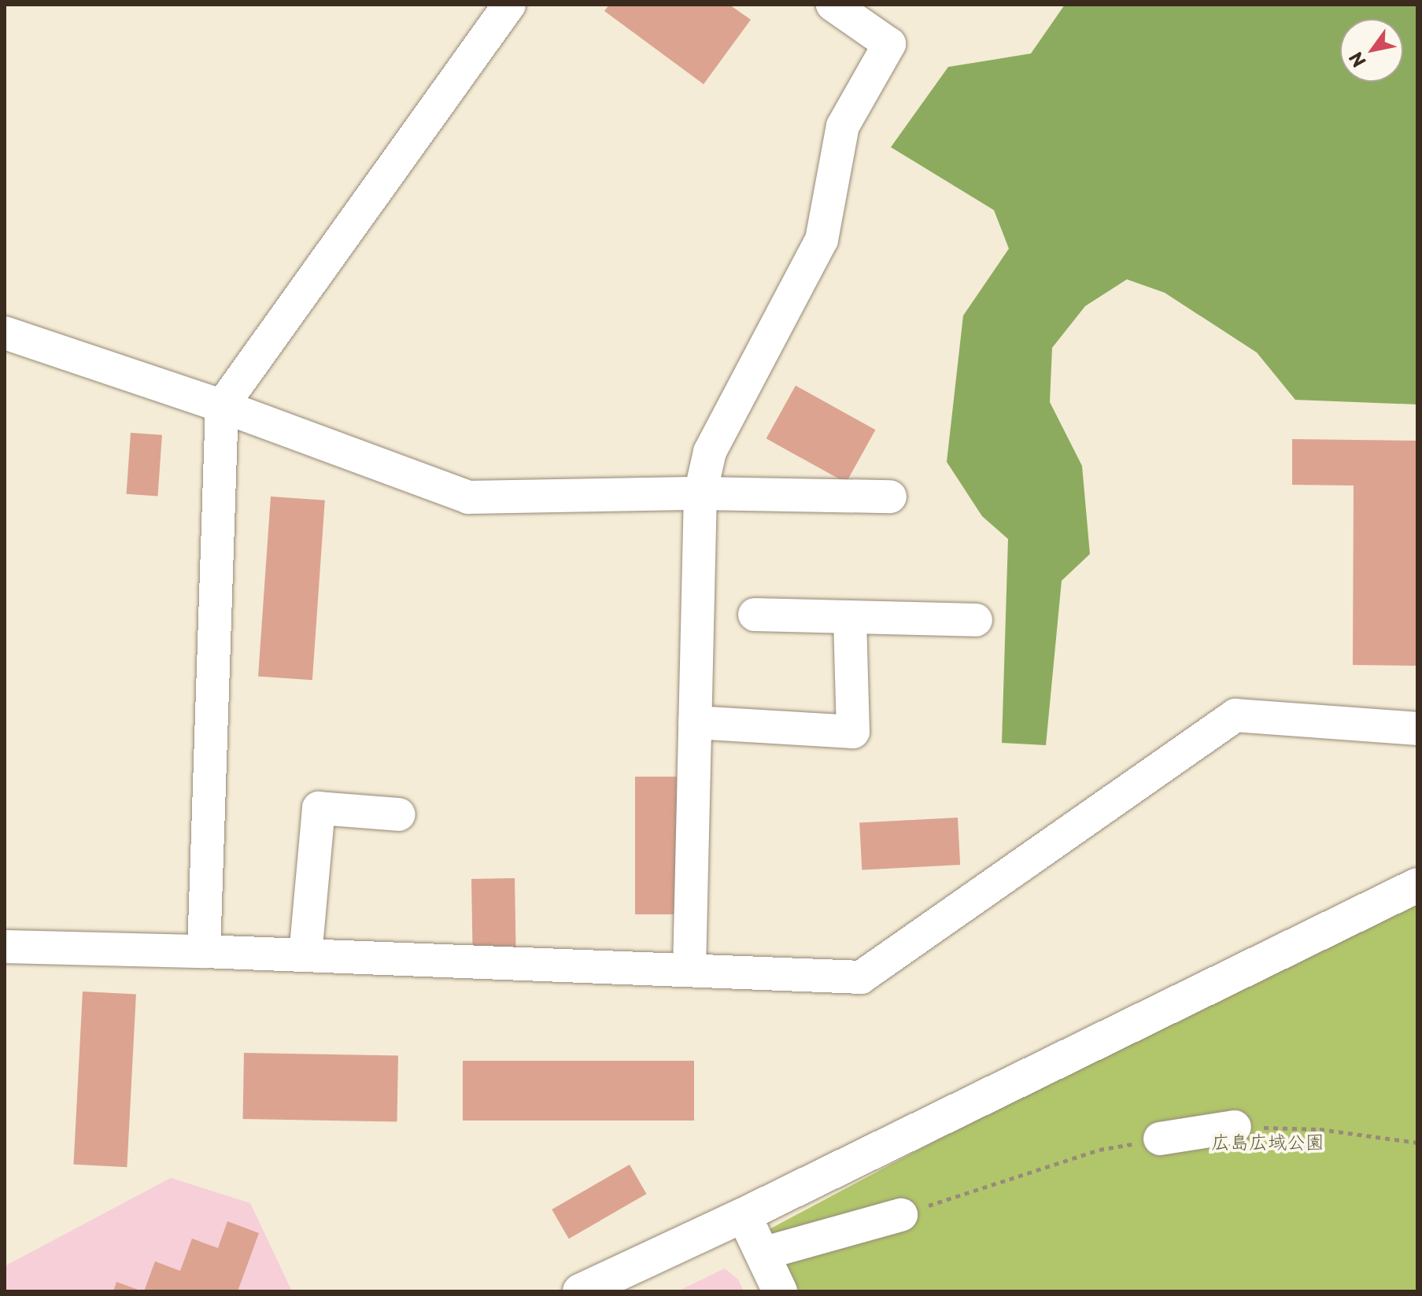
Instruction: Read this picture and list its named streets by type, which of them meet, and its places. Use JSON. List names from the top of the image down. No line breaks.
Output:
{"parks":["広島広域公園"],"north":"bottom left"}
